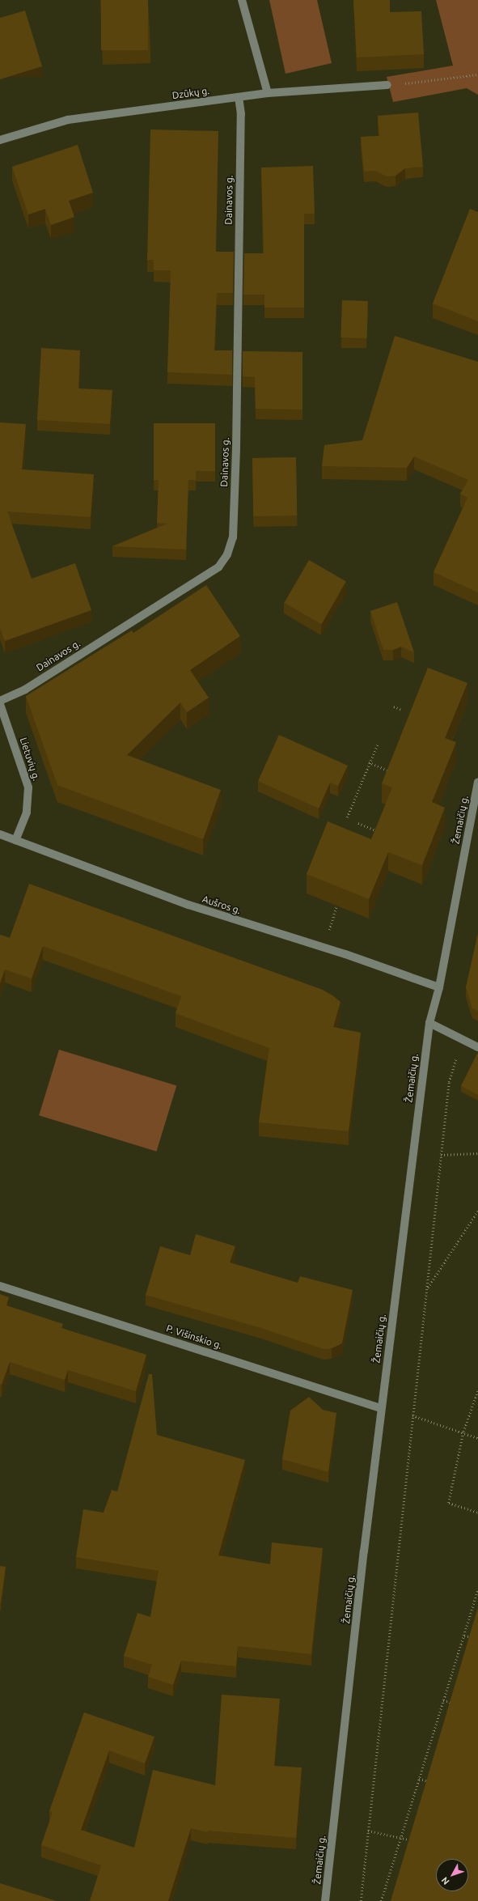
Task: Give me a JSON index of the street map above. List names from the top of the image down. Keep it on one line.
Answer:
{"streets":{"street":["Dzūkų g.","Dainavos g.","Lietuvių g.","Žemaičių g.","Aušros g.","P. Višinskio g."]},"crossings":[["Dzūkų g.","Dainavos g."],["Lietuvių g.","Aušros g."],["Žemaičių g.","Aušros g."],["Žemaičių g.","P. Višinskio g."]],"north":"bottom left"}
